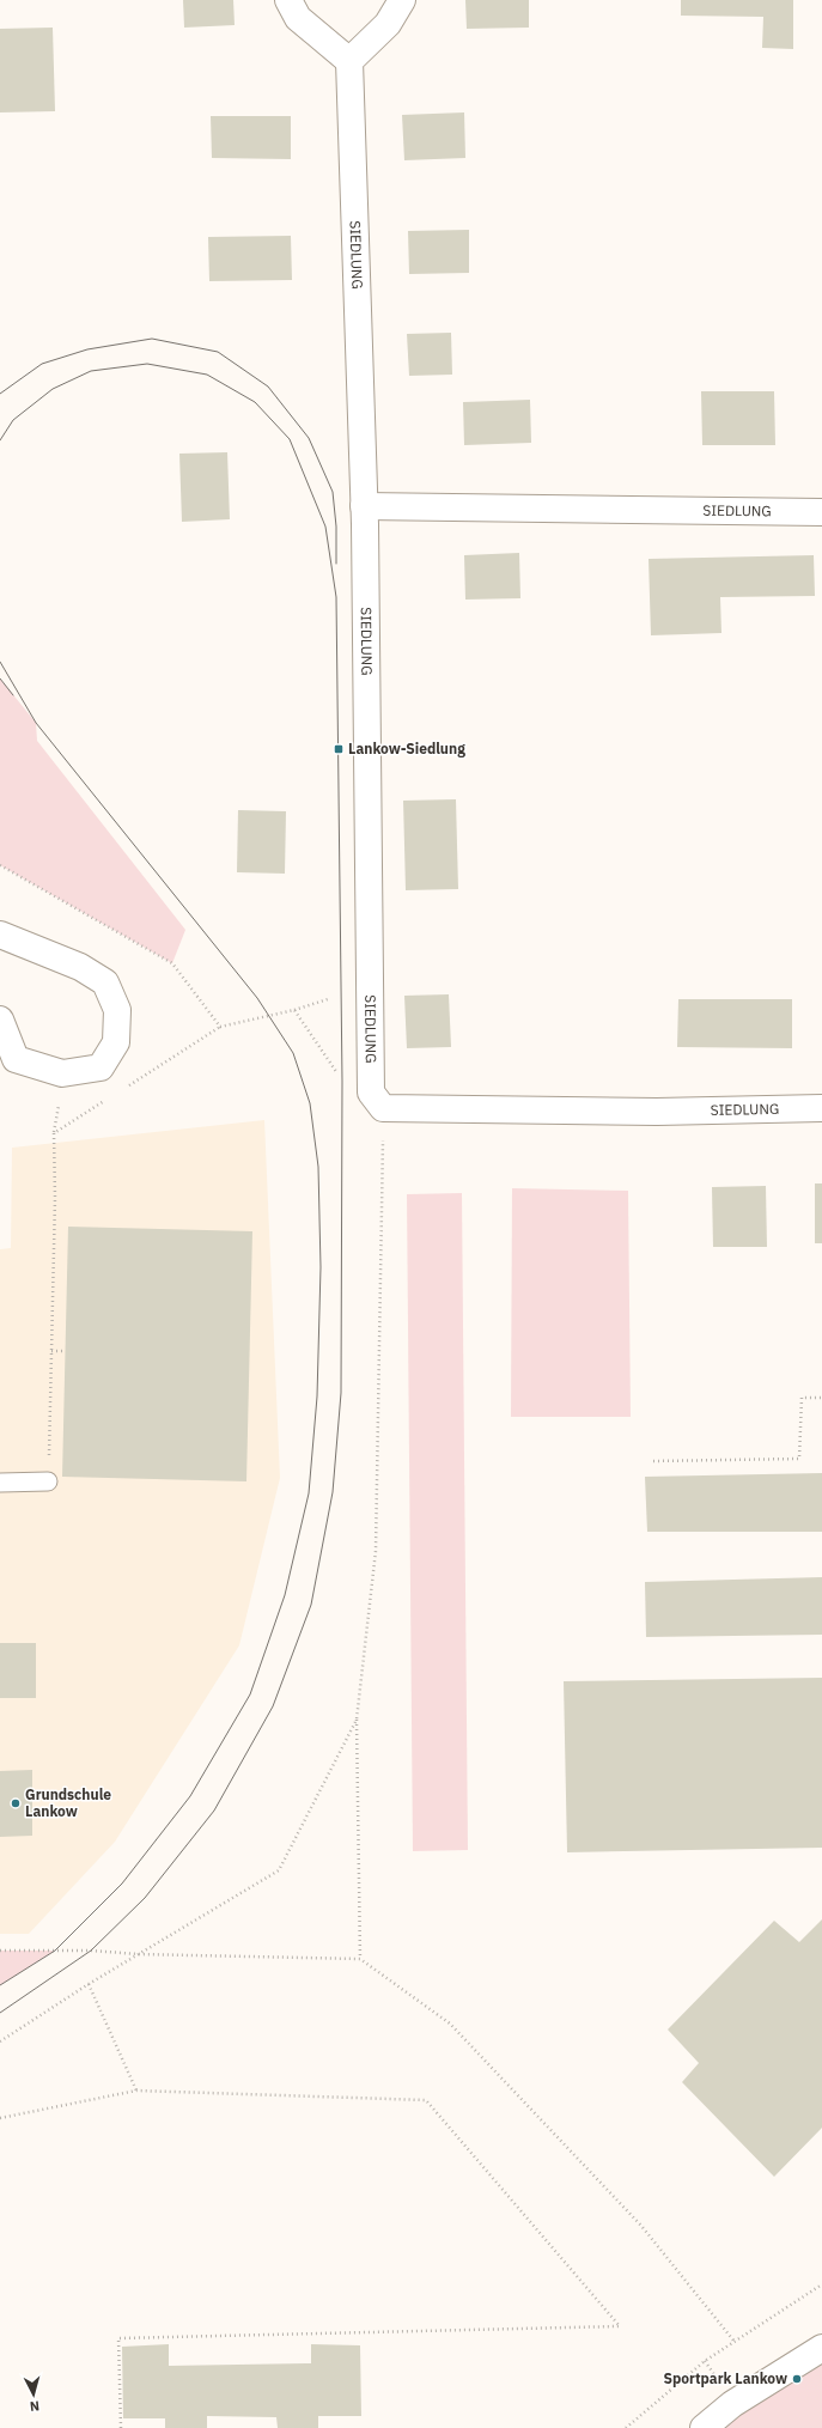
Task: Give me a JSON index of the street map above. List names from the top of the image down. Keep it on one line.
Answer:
{"streets":{"street":["SIEDLUNG"]},"places":{"transit":["Lankow-Siedlung"],"other":["Grundschule Lankow","Sportpark Lankow"]},"north":"bottom"}
